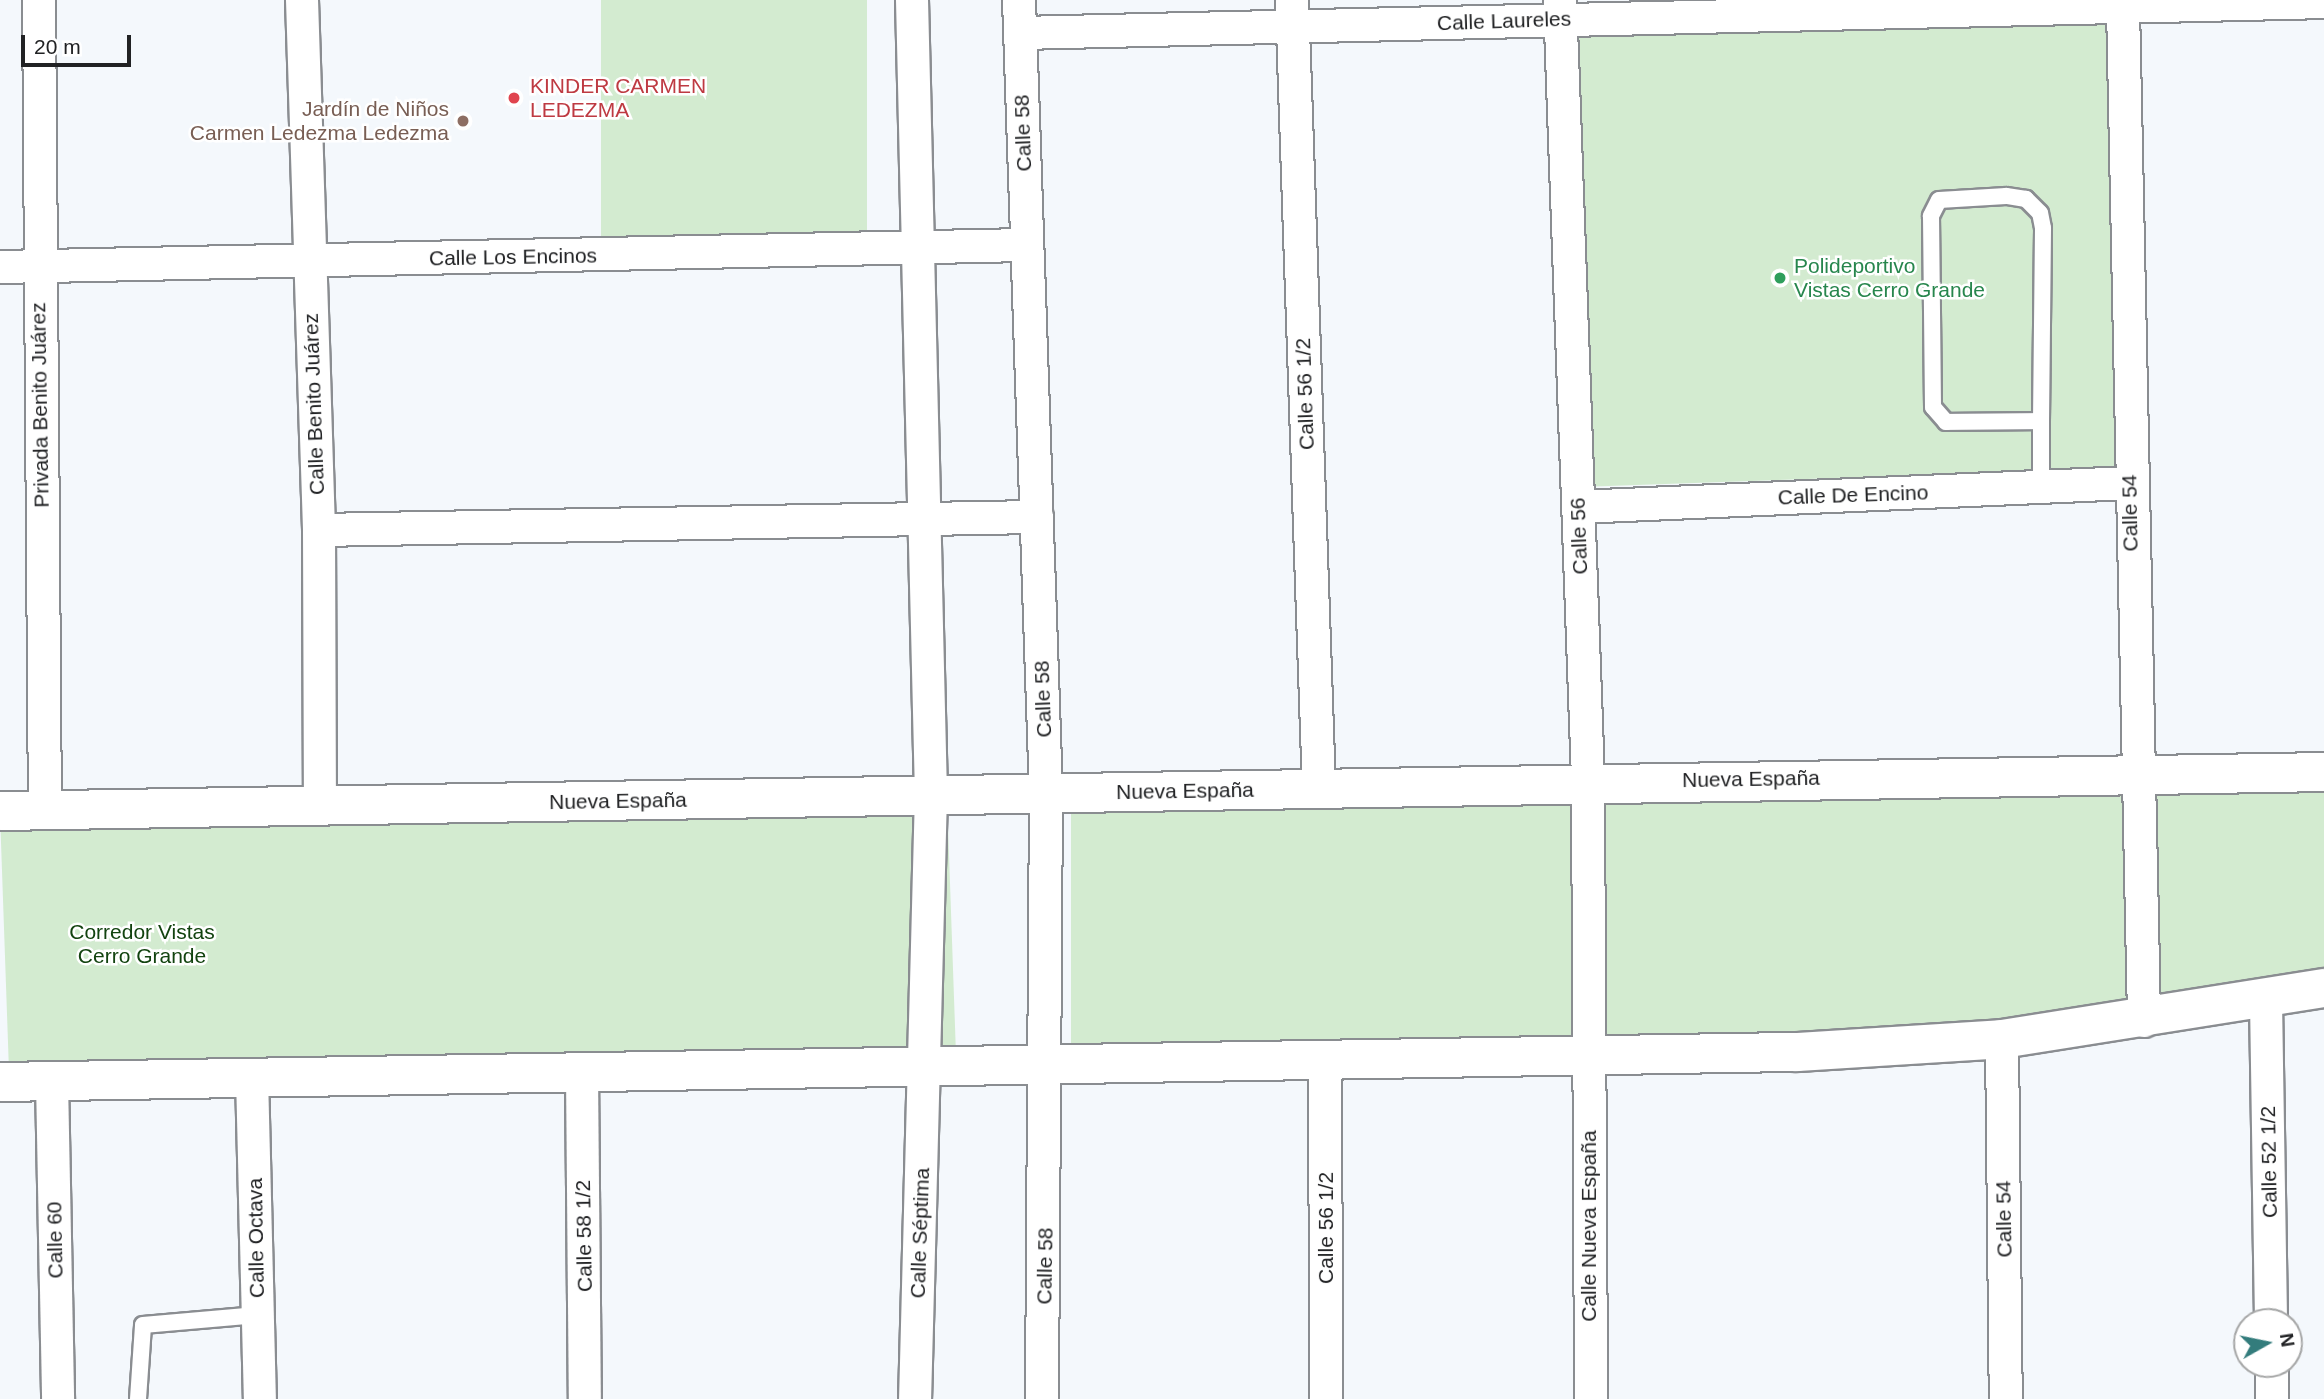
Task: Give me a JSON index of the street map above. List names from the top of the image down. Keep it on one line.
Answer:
{"streets":{"street":["Calle Laureles","Calle 58","Calle Los Encinos","Calle 56 1/2","Calle Benito Juárez","Privada Benito Juárez","Calle De Encino","Calle 54","Calle 56","Nueva España","Calle 52 1/2","Calle Nueva España","Calle Séptima","Calle 58 1/2","Calle Octava","Calle 60"]},"crossings":[["Calle Laureles","Calle 58"],["Calle Laureles","Calle 56 1/2"],["Calle Laureles","Calle 54"],["Calle Laureles","Calle 56"],["Calle 58","Calle Los Encinos"],["Calle 58","Nueva España"],["Calle Los Encinos","Calle Benito Juárez"],["Calle Los Encinos","Privada Benito Juárez"],["Calle 56 1/2","Nueva España"],["Calle Benito Juárez","Nueva España"],["Privada Benito Juárez","Nueva España"],["Calle De Encino","Calle 54"],["Calle De Encino","Calle 56"],["Calle 54","Nueva España"],["Calle 56","Nueva España"],["Calle 56","Calle Nueva España"]],"parks":["Corredor Vistas Cerro Grande"],"places":["KINDER CARMEN LEDEZMA","Jardín de Niños Carmen Ledezma Ledezma","Polideportivo Vistas Cerro Grande"],"scale_bar":"20 m","north":"right"}
